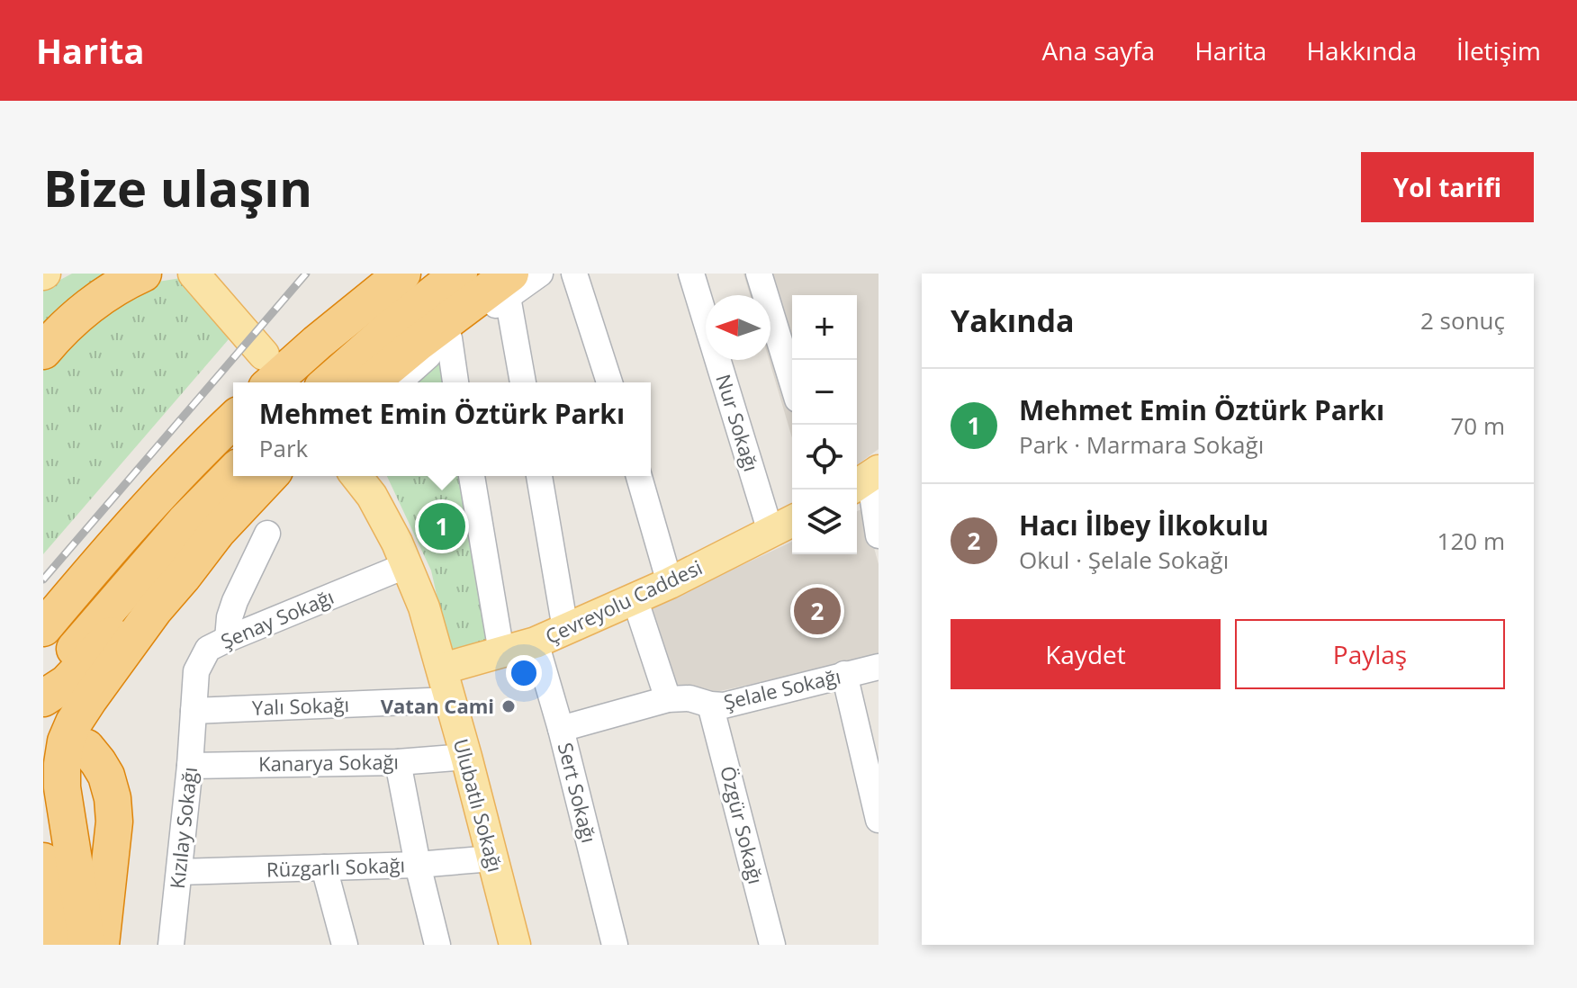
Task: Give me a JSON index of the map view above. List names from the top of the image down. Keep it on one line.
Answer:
{"streets":{"main road":["Çevreyolu Caddesi","Ulubatlı Sokağı"],"street":["Nur Sokağı","Şenay Sokağı","Şelale Sokağı","Yalı Sokağı","Kanarya Sokağı","Sert Sokağı","Özgür Sokağı","Kızılay Sokağı","Rüzgarlı Sokağı"]},"crossings":[["Nur Sokağı","Çevreyolu Caddesi"],["Çevreyolu Caddesi","Sert Sokağı"],["Çevreyolu Caddesi","Ulubatlı Sokağı"],["Şenay Sokağı","Yalı Sokağı"],["Şenay Sokağı","Ulubatlı Sokağı"],["Şenay Sokağı","Kızılay Sokağı"],["Şelale Sokağı","Sert Sokağı"],["Şelale Sokağı","Özgür Sokağı"],["Yalı Sokağı","Ulubatlı Sokağı"],["Yalı Sokağı","Kızılay Sokağı"],["Kanarya Sokağı","Ulubatlı Sokağı"],["Kanarya Sokağı","Kızılay Sokağı"],["Ulubatlı Sokağı","Rüzgarlı Sokağı"],["Kızılay Sokağı","Rüzgarlı Sokağı"]],"places":["Vatan Cami"],"north":"left","page":{"header":"Harita","nav":["Ana sayfa","Harita","Hakkında","İletişim"],"buttons":["Yol tarifi",["Kaydet","Paylaş"]],"title":"Bize ulaşın","heading":["Yakında","2 sonuç"],"map_buttons":["+","−"],"list":[{"mark":"1","name":"Mehmet Emin Öztürk Parkı","note":"Park · Marmara Sokağı","value":"70 m"},{"mark":"2","name":"Hacı İlbey İlkokulu","note":"Okul · Şelale Sokağı","value":"120 m"}],"popup":["Mehmet Emin Öztürk Parkı","Park"],"pins":["1","2"]}}
